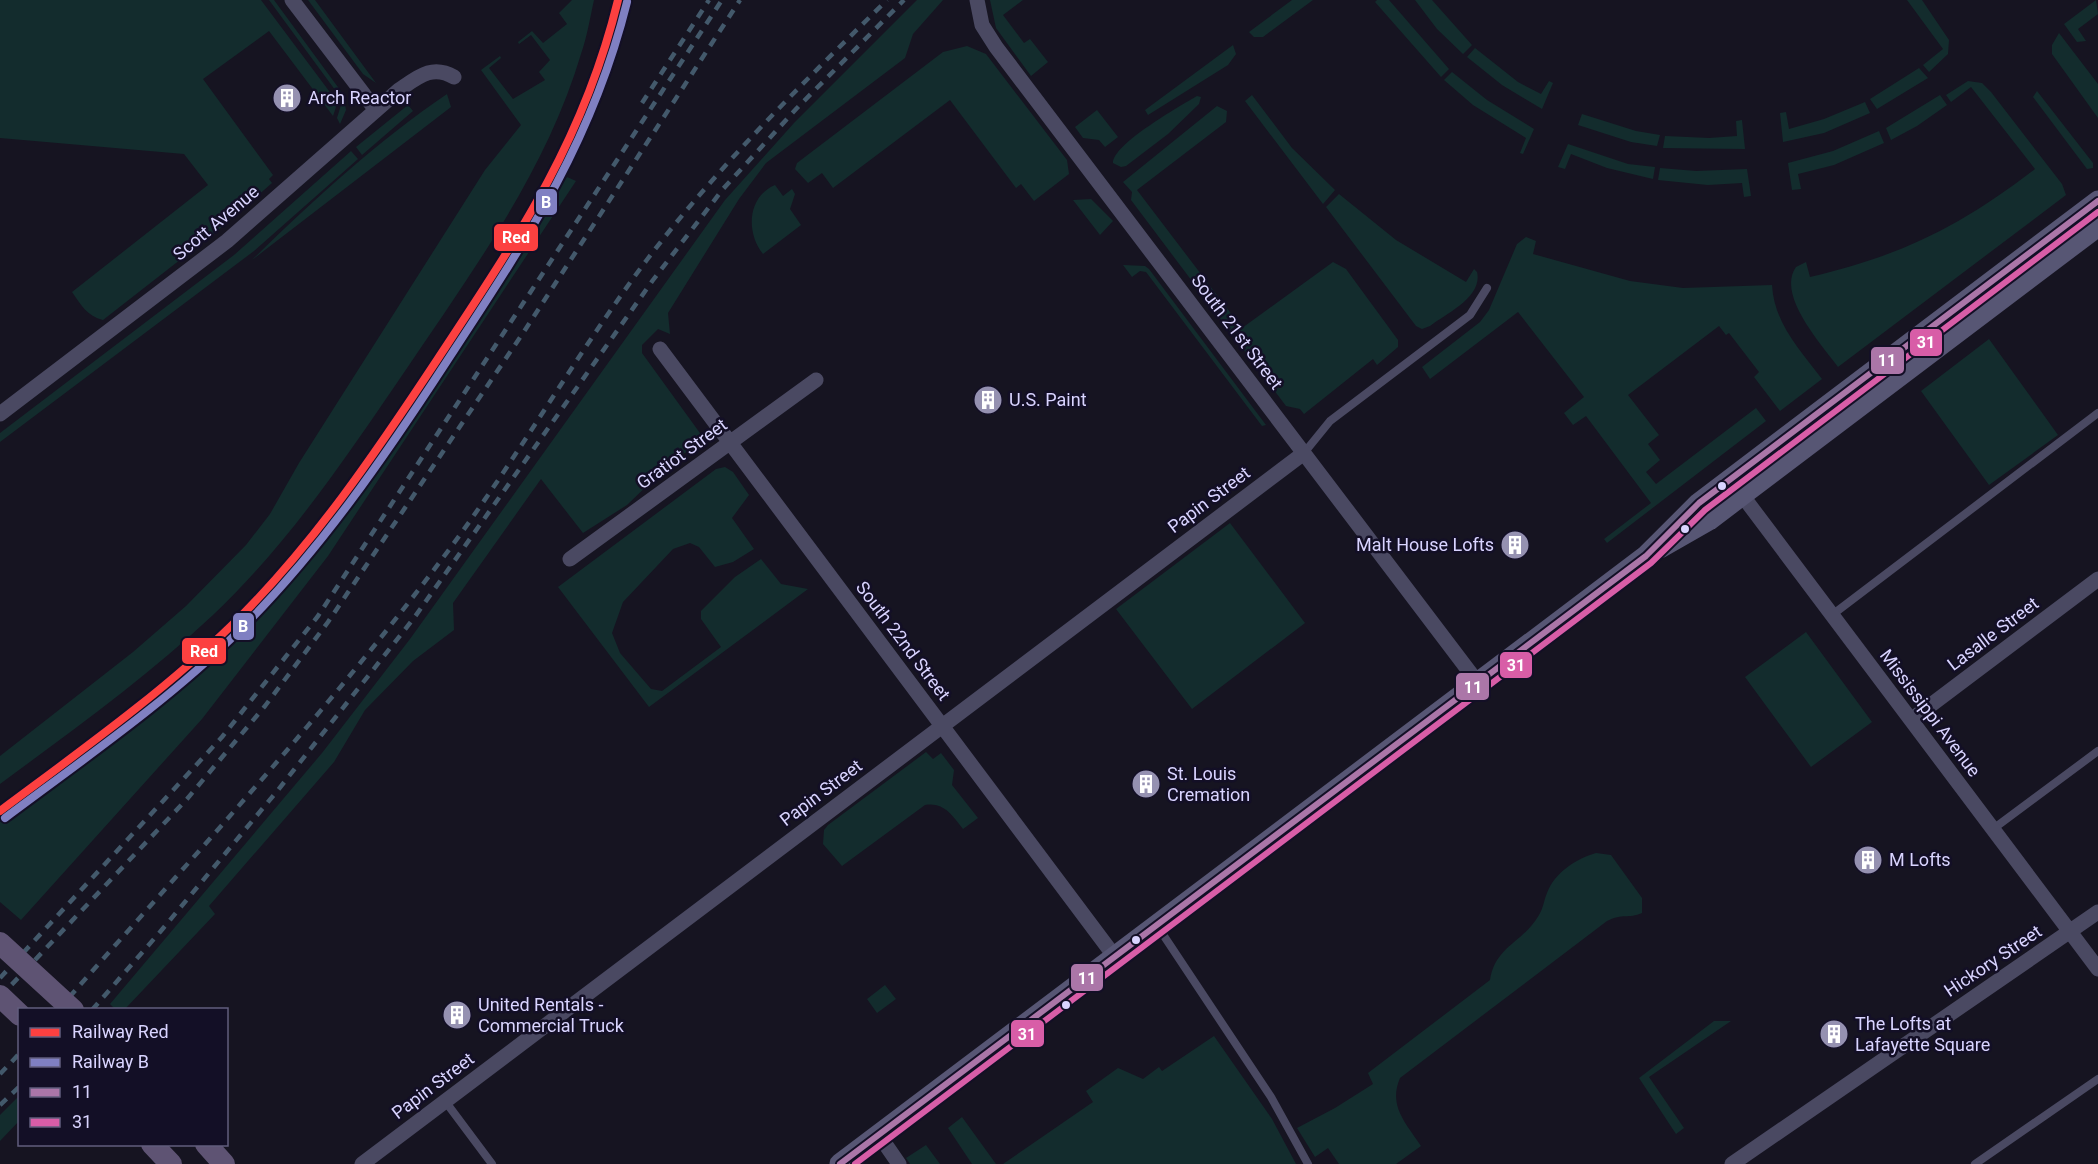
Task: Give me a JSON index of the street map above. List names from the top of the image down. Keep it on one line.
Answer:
{"streets":{"street":["Scott Avenue","South 21st Street","Gratiot Street","Papin Street","Lasalle Street","South 22nd Street","Mississippi Avenue","Hickory Street"]},"crossings":[["South 21st Street","Papin Street"],["Gratiot Street","South 22nd Street"],["Papin Street","South 22nd Street"],["Lasalle Street","Mississippi Avenue"],["Mississippi Avenue","Hickory Street"]],"places":{"building":["Arch Reactor","U.S. Paint","Malt House Lofts","St. Louis Cremation","M Lofts","United Rentals - Commercial Truck","The Lofts at Lafayette Square"]},"lines":["rail line Red","rail line B","transit line 11","transit line 31"],"legend":["Railway Red","Railway B","11","31"]}
